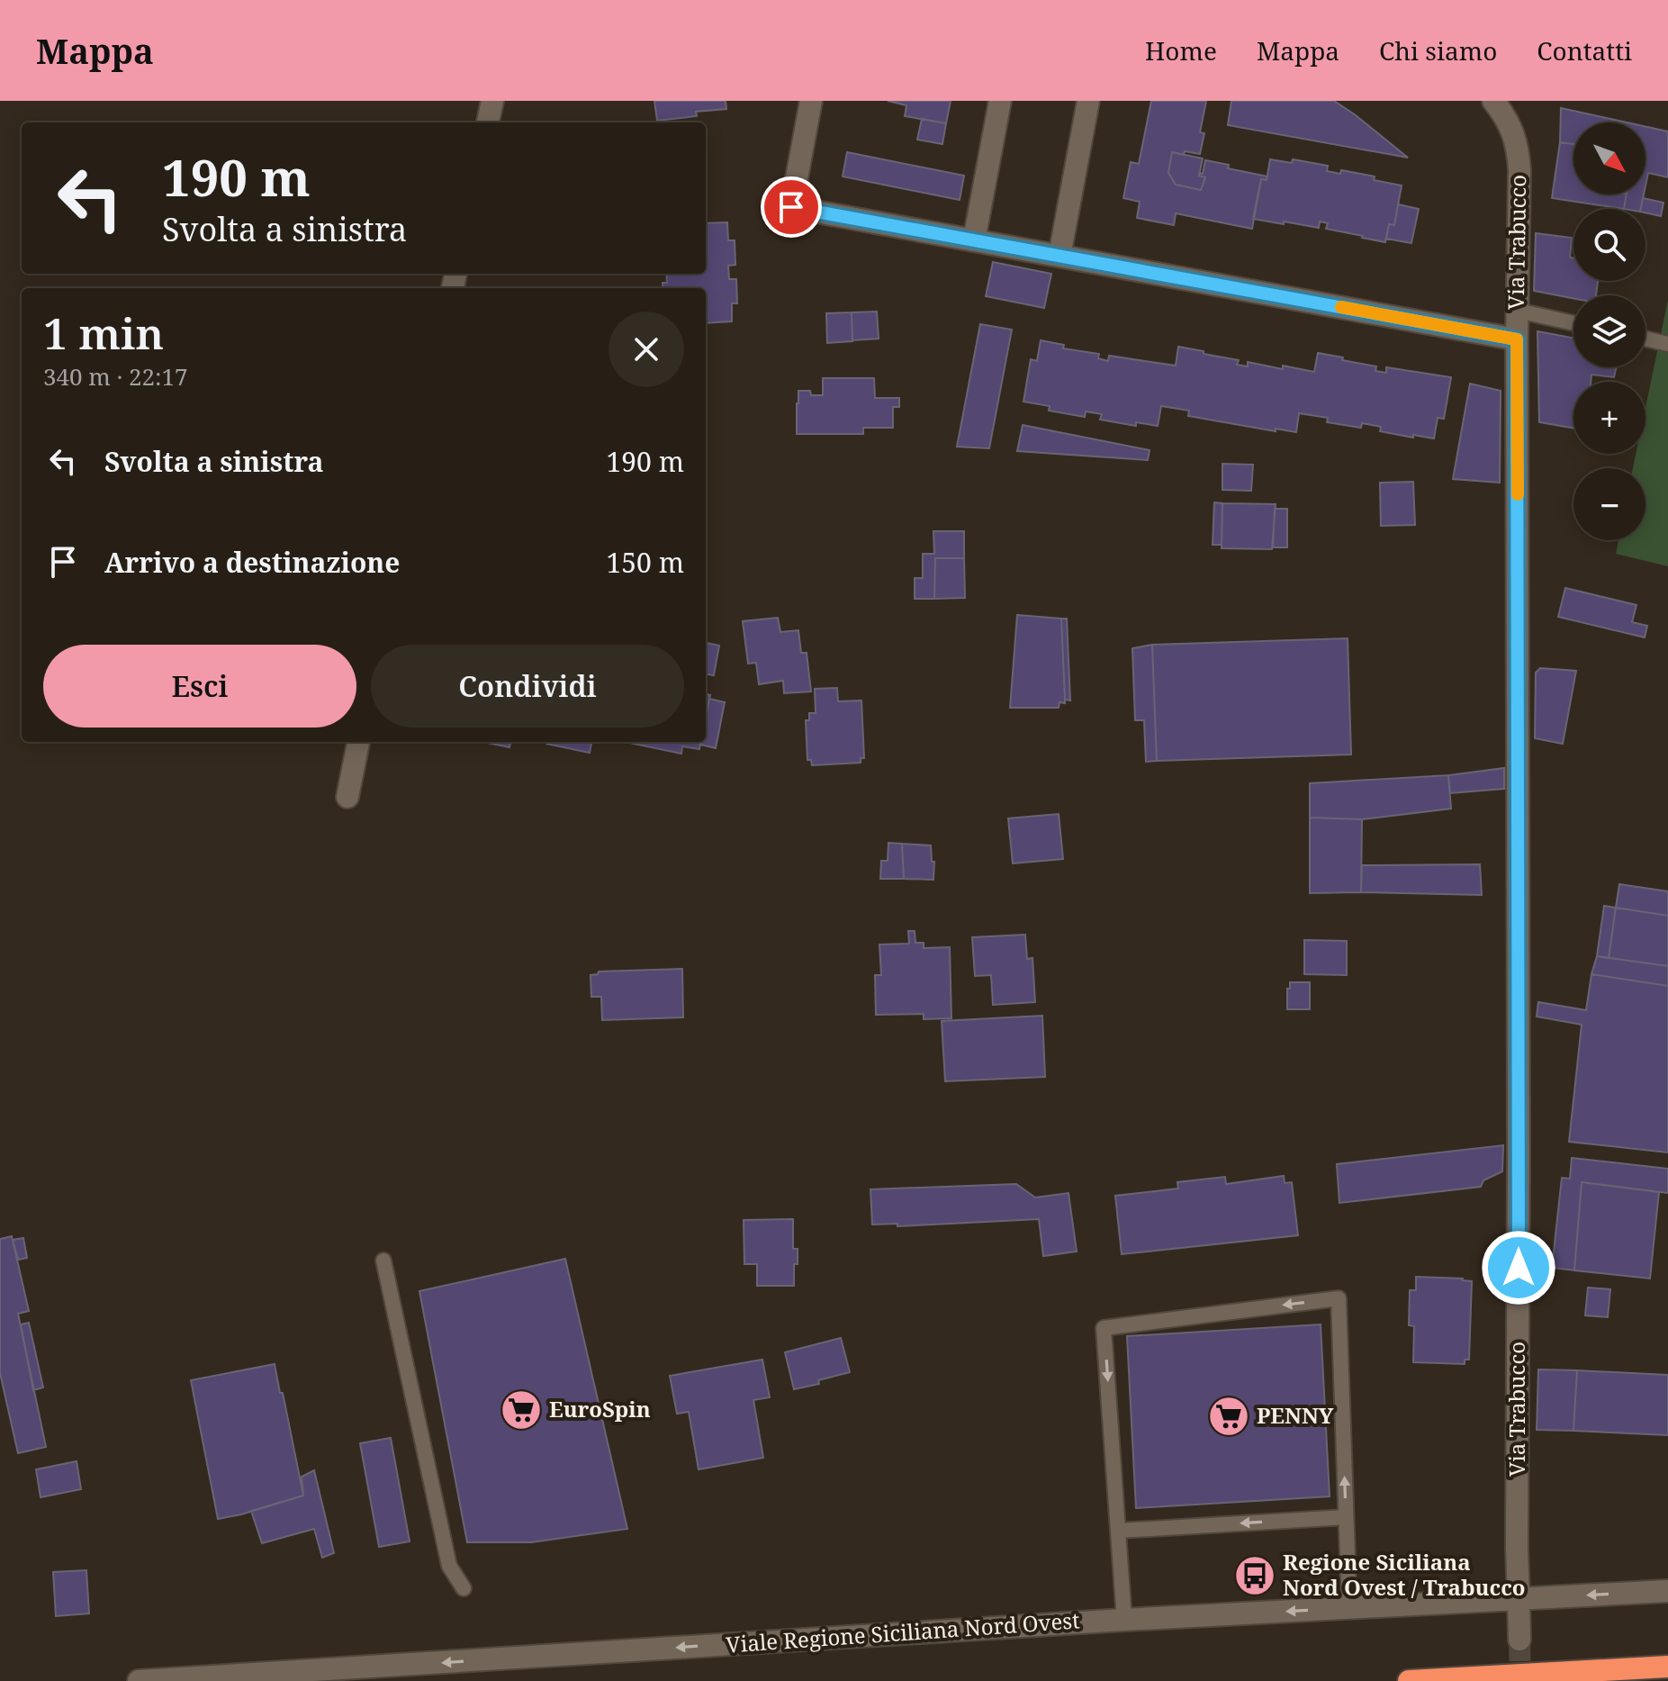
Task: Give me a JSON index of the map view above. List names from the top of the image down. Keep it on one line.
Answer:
{"streets":{"street":["Via Trabucco","Viale Regione Siciliana Nord Ovest"]},"crossings":[["Via Trabucco","Viale Regione Siciliana Nord Ovest"]],"one_way":["Viale Regione Siciliana Nord Ovest"],"places":{"supermarket":["EuroSpin","PENNY"],"bus stop":["Regione Siciliana Nord Ovest / Trabucco"]},"north":"bottom right","page":{"header":"Mappa","nav":["Home","Mappa","Chi siamo","Contatti"],"map_buttons":["+","−"],"turn":["190 m","Svolta a sinistra"],"heading":["1 min","340 m · 22:17"],"list":[{"name":"Svolta a sinistra","value":"190 m"},{"name":"Arrivo a destinazione","value":"150 m"}],"buttons":["Esci","Condividi"]}}
